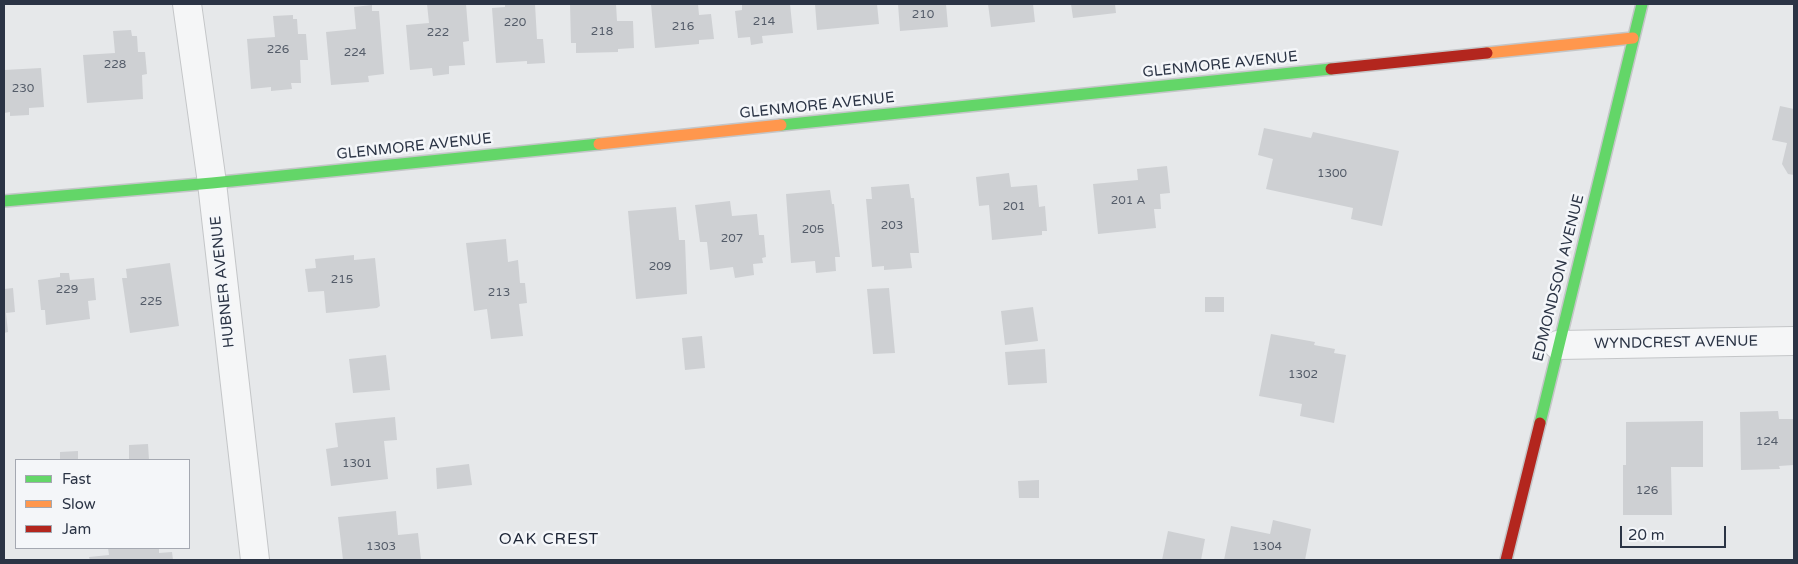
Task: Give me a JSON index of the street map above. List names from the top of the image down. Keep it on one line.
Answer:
{"streets":{"street":["GLENMORE AVENUE","EDMONDSON AVENUE","HUBNER AVENUE","WYNDCREST AVENUE"]},"crossings":[["GLENMORE AVENUE","EDMONDSON AVENUE"],["GLENMORE AVENUE","HUBNER AVENUE"],["EDMONDSON AVENUE","WYNDCREST AVENUE"]],"districts":["OAK CREST"],"house_numbers":["210","214","220","216","218","222","226","224","228","230","1300","201 A","201","203","205","207","209","215","229","213","225","1302","124","1301","126","1303","1304"],"legend":["Fast","Slow","Jam"],"scale_bar":"20 m"}
